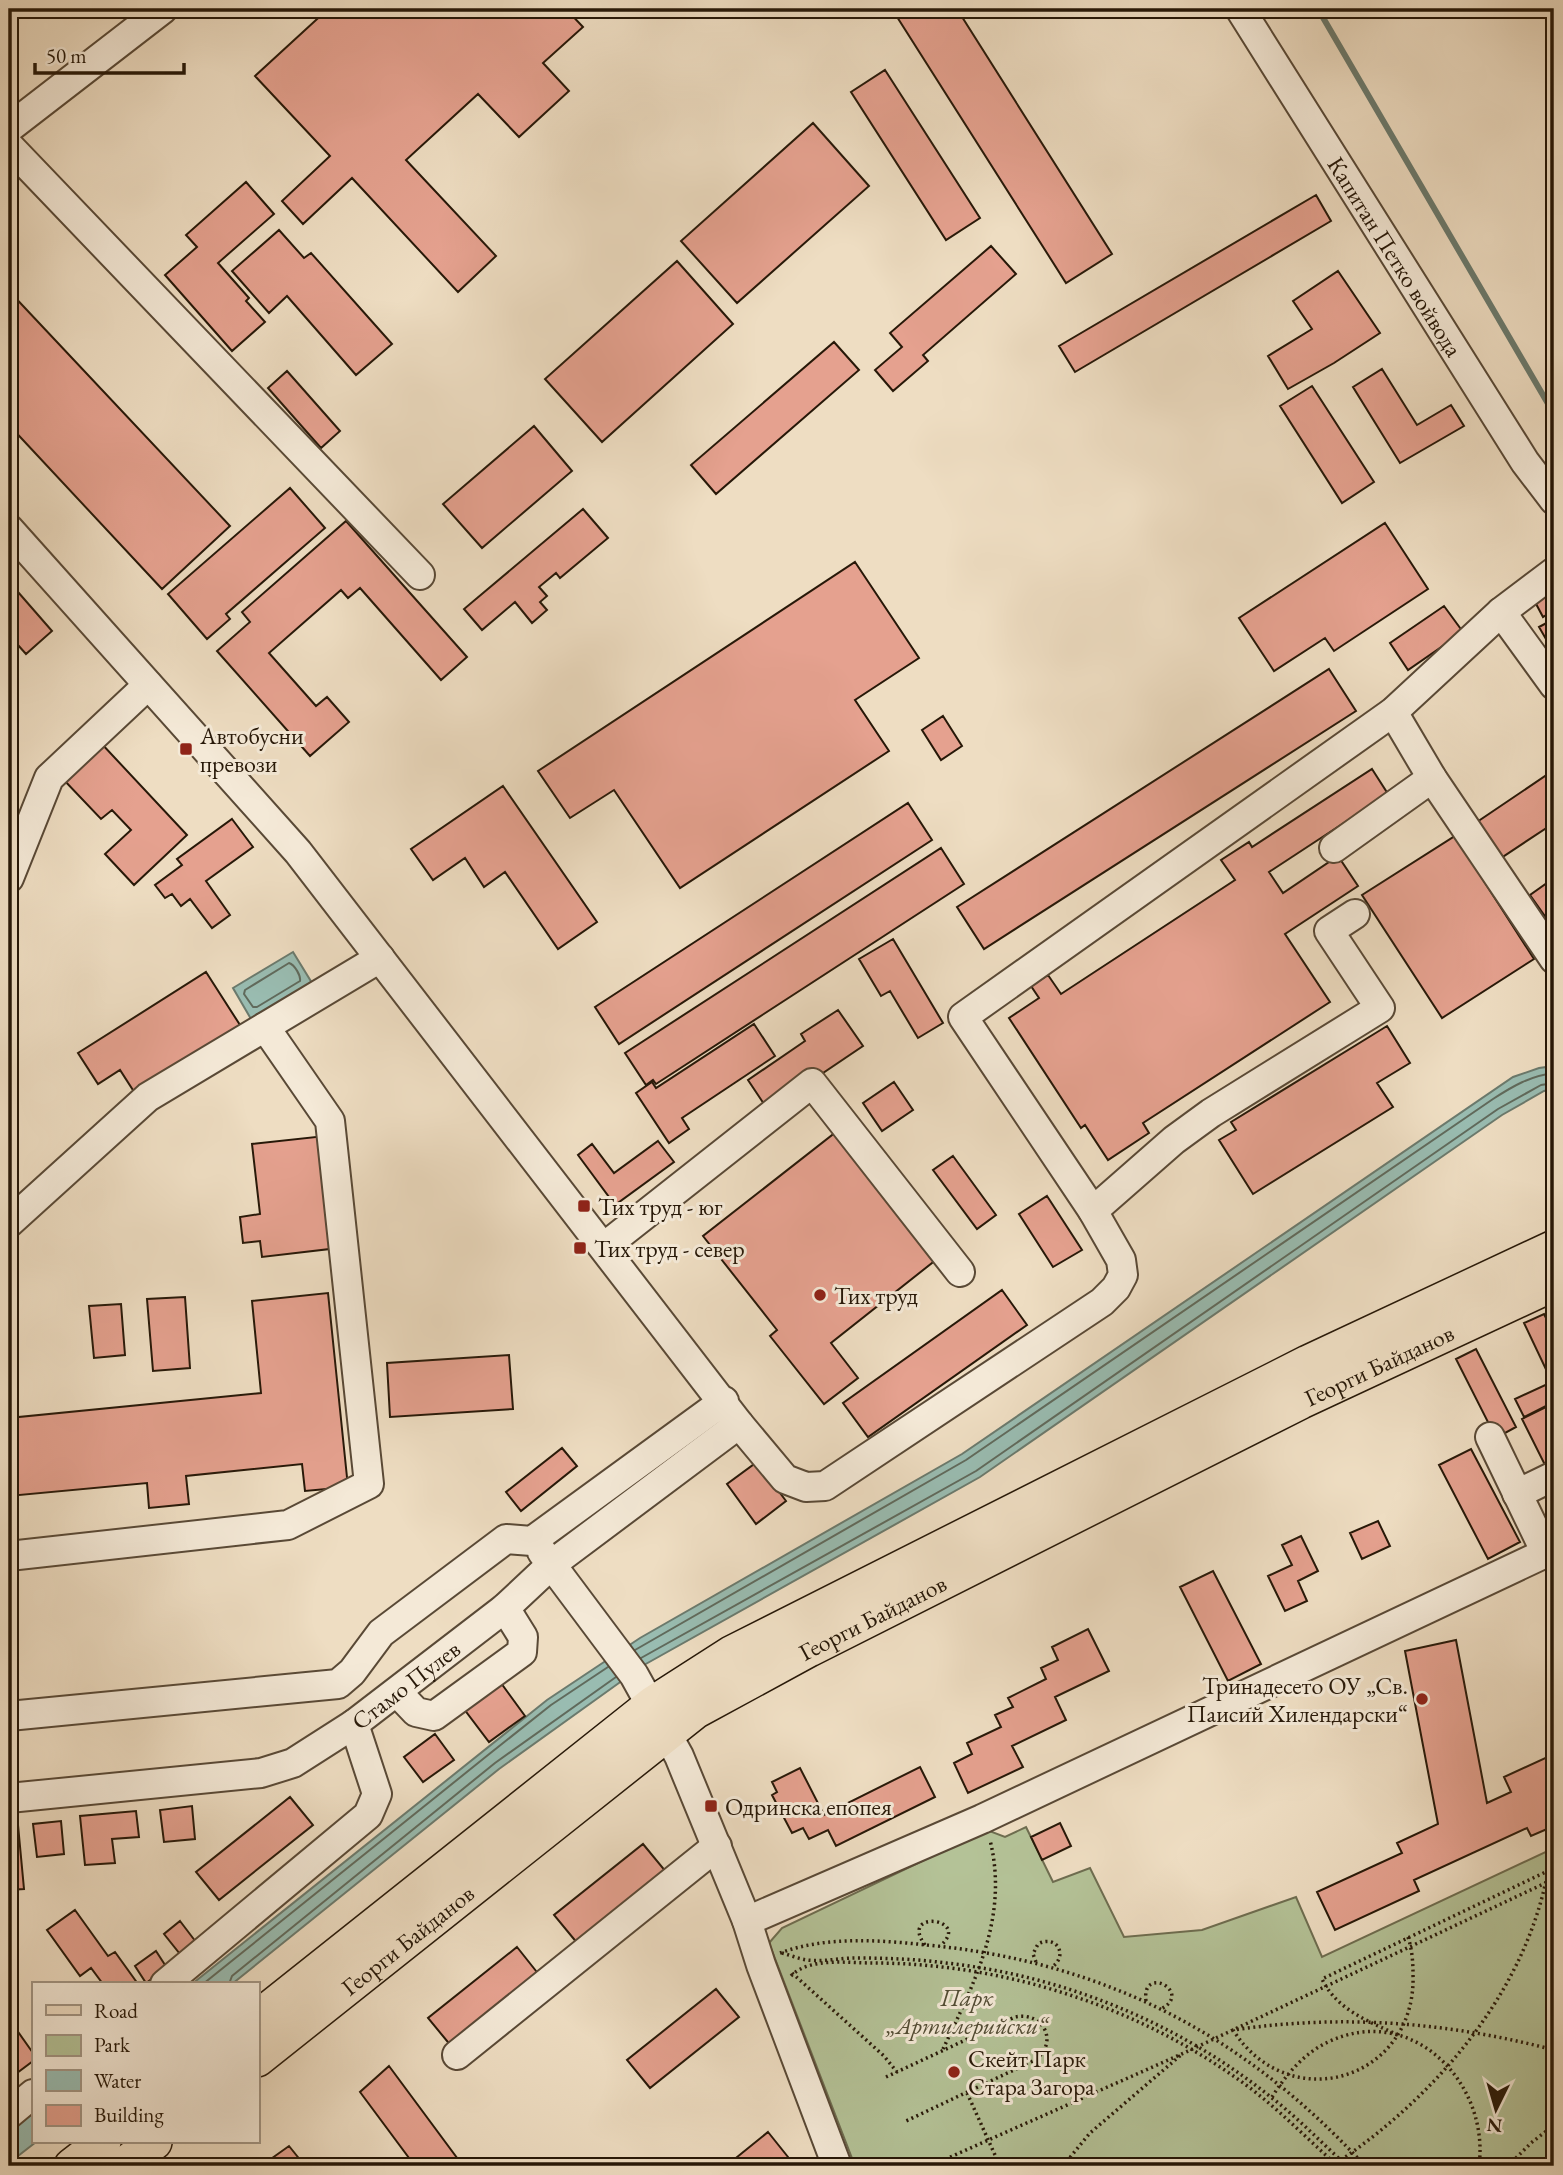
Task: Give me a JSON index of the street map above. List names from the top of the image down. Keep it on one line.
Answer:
{"streets":{"main road":["Георги Байданов"],"street":["Капитан Петко войвода","Стамо Пулев"]},"parks":["Парк „Артилерийски“"],"places":{"transit":["Автобусни превози","Тих труд - юг","Тих труд - север","Одринска епопея"],"other":["Тих труд","Тринадесето ОУ „Св. Паисий Хилендарски“","Скейт Парк Стара Загора"]},"legend":["Road","Park","Water","Building"],"scale_bar":"50 m","north":"bottom"}
